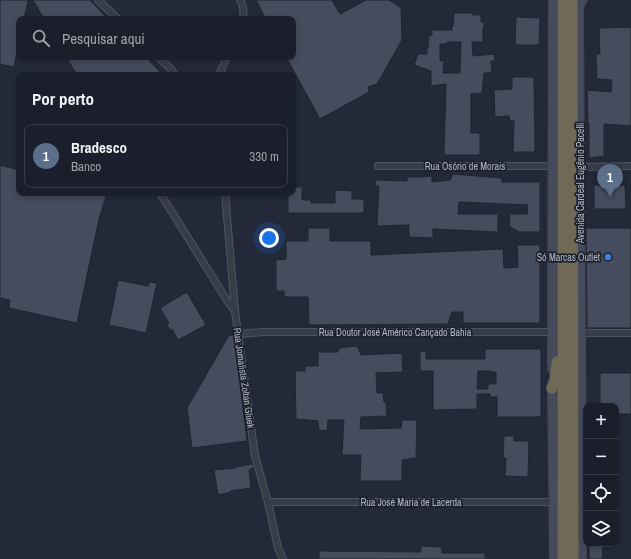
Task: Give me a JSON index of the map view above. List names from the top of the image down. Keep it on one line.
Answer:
{"streets":{"highway":["Avenida Cardeal Eugênio Pacelli"],"street":["Rua Osório de Morais","Rua Doutor José Américo Cançado Bahia","Rua Jornalista Zoltan Gluek","Rua José Maria de Lacerda"]},"crossings":[["Rua Doutor José Américo Cançado Bahia","Rua Jornalista Zoltan Gluek"],["Rua Jornalista Zoltan Gluek","Rua José Maria de Lacerda"]],"places":["Só Marcas Outlet"],"page":{"search":"Pesquisar aqui","heading":"Por perto","list":[{"mark":"1","name":"Bradesco","note":"Banco","value":"330 m"}],"pins":"1","map_buttons":["+","−"]}}
